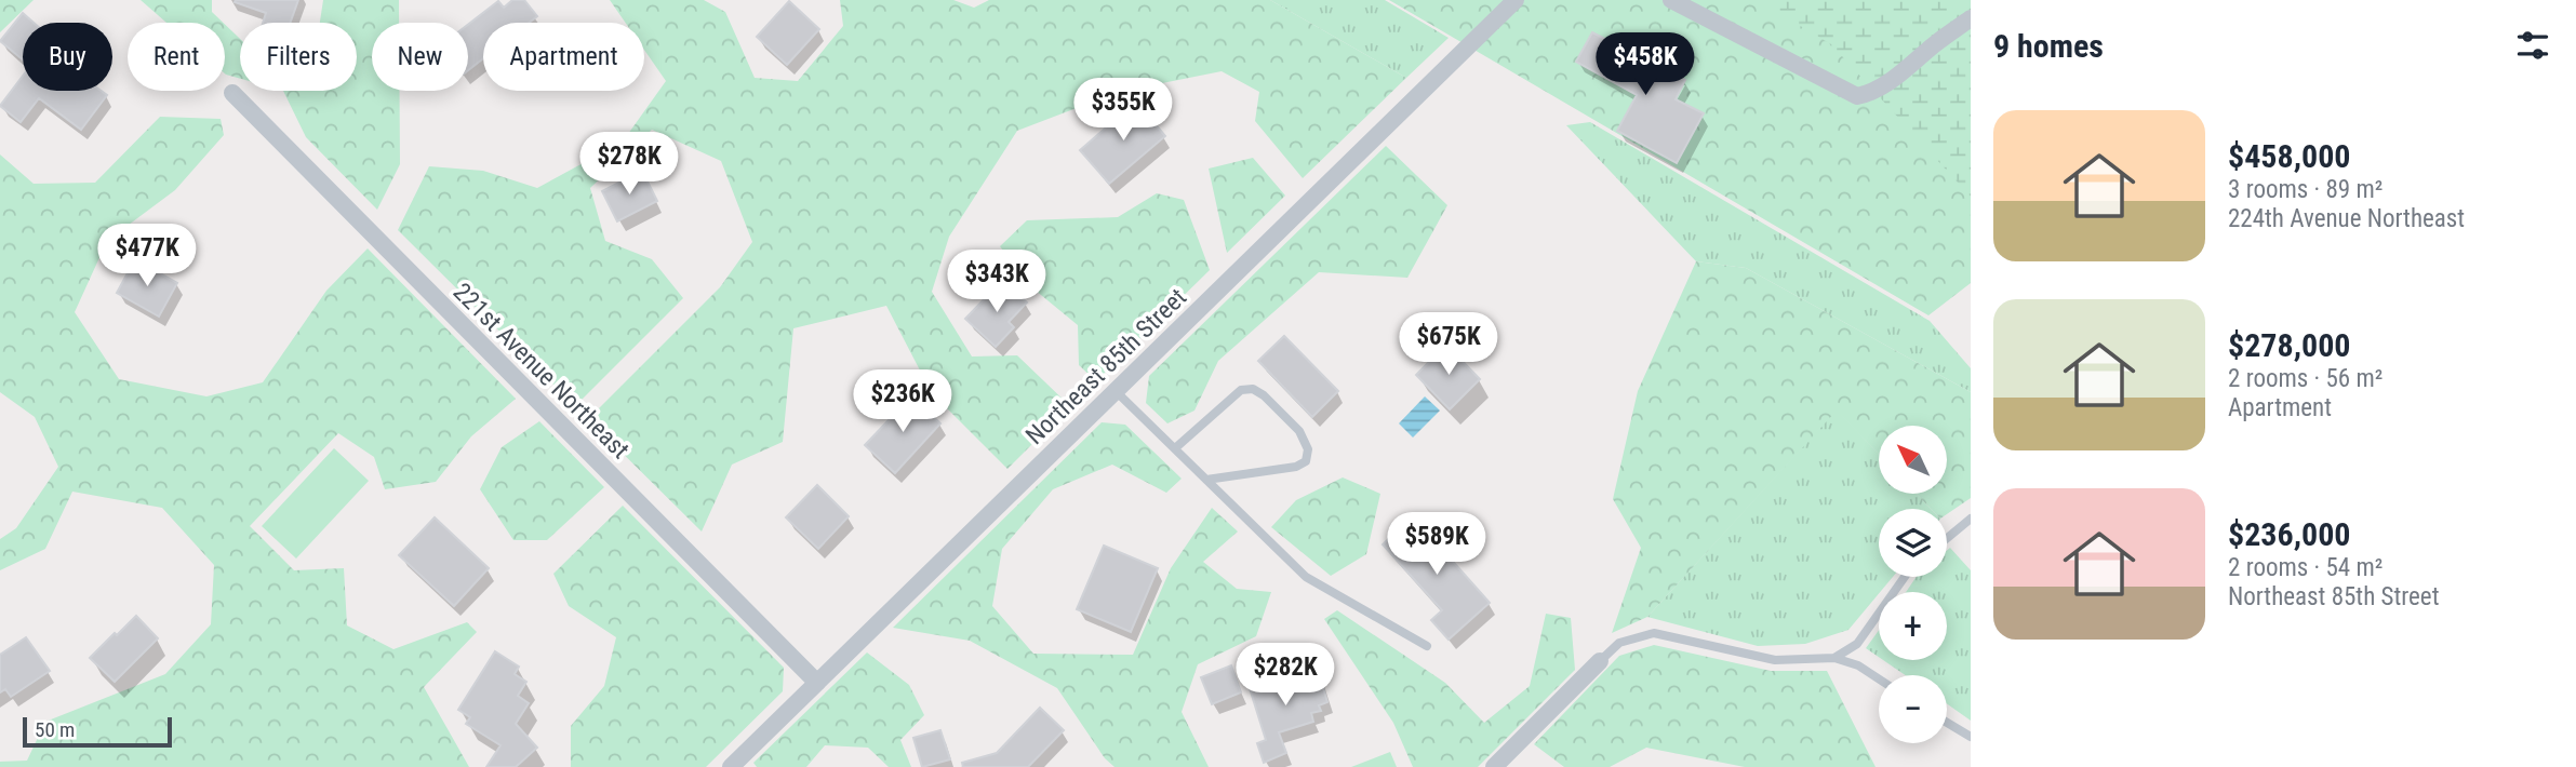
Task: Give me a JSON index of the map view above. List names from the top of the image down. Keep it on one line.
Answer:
{"streets":{"street":["Northeast 85th Street","221st Avenue Northeast"]},"crossings":[["Northeast 85th Street","221st Avenue Northeast"]],"scale_bar":"50 m","north":"top left","page":{"heading":"9 homes","chip":["Buy","Rent","Filters","New","Apartment"],"price":["$458K","$355K","$278K","$477K","$343K","$675K","$236K","$589K","$282K"],"list":[{"name":"$458,000","note":"3 rooms · 89 m² · 224th Avenue Northeast"},{"name":"$278,000","note":"2 rooms · 56 m² · Apartment"},{"name":"$236,000","note":"2 rooms · 54 m² · Northeast 85th Street"}],"map_buttons":["+","−"],"scale":"50 m"}}
